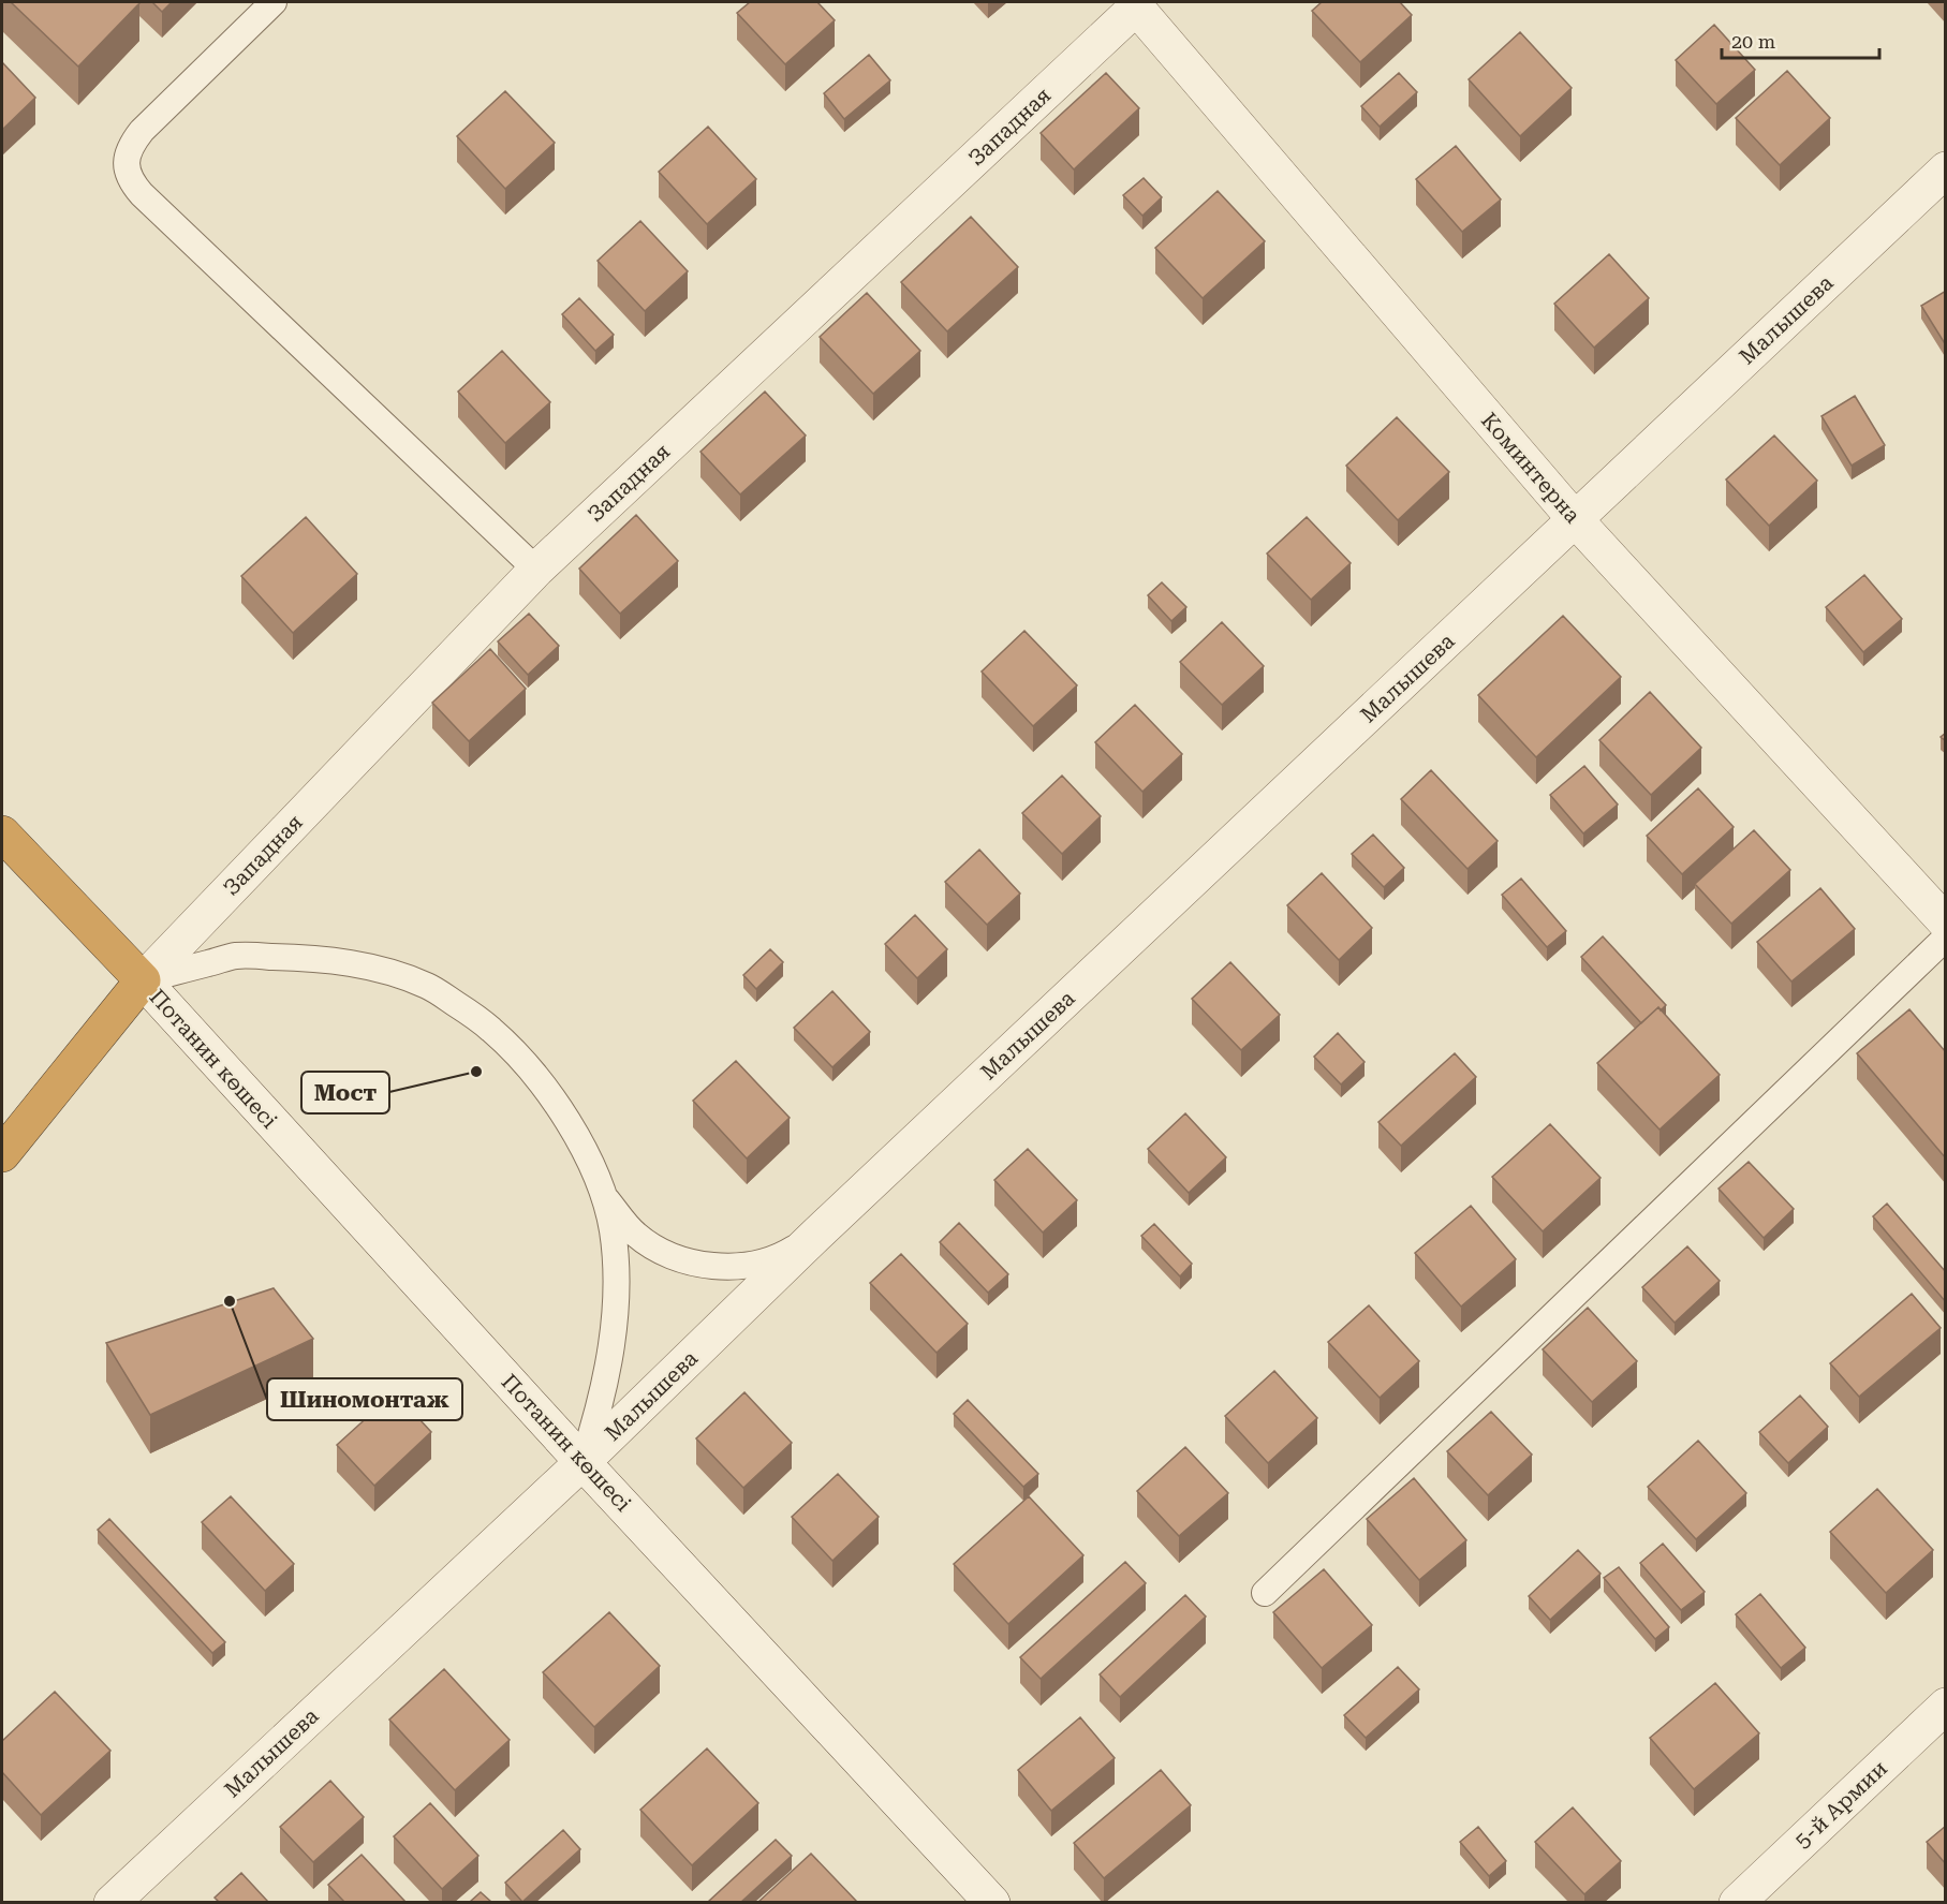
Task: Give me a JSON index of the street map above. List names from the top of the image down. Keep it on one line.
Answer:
{"streets":{"street":["Западная","Малышева","Коминтерна","Потанин көшесі","5-й Армии"]},"crossings":[["Западная","Коминтерна"],["Западная","Потанин көшесі"],["Малышева","Коминтерна"],["Малышева","Потанин көшесі"]],"places":["Мост","Шиномонтаж"],"scale_bar":"20 m"}
